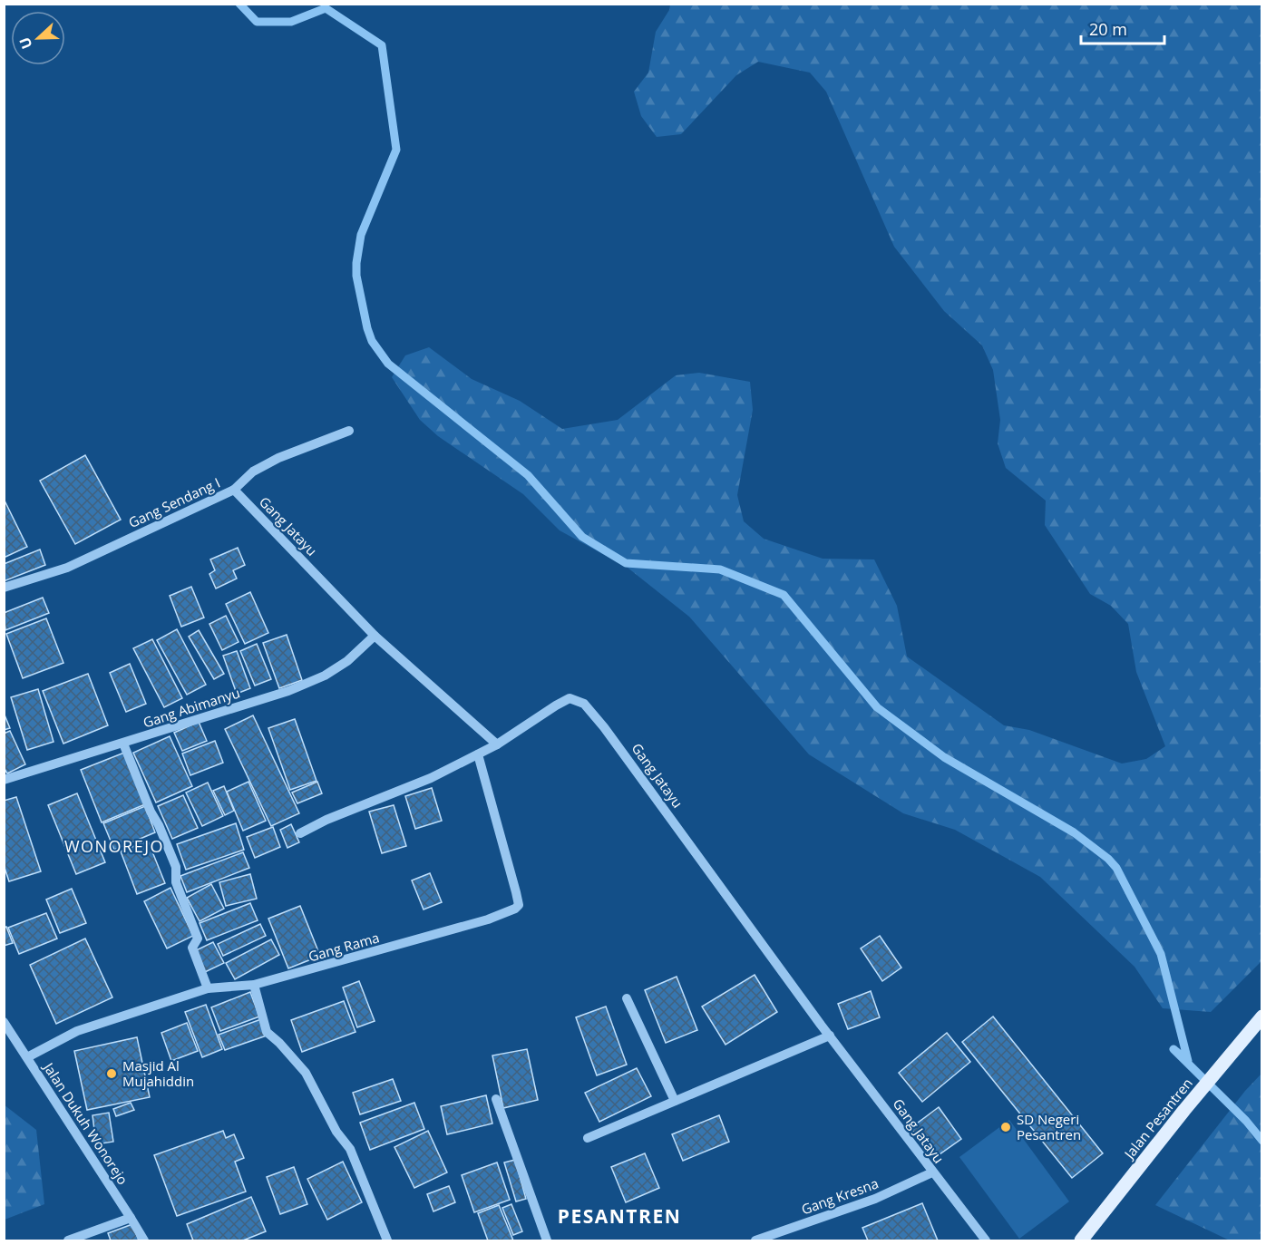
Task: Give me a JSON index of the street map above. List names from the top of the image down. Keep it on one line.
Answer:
{"streets":{"main road":["Jalan Pesantren"],"street":["Gang Sendang I","Gang Jatayu","Gang Abimanyu","Gang Rama","Jalan Dukuh Wonorejo","Gang Kresna"]},"crossings":[["Gang Sendang I","Gang Jatayu"],["Gang Jatayu","Gang Abimanyu"],["Gang Jatayu","Gang Kresna"],["Gang Rama","Jalan Dukuh Wonorejo"]],"districts":["WONOREJO","PESANTREN"],"places":["Masjid Al Mujahiddin","SD Negeri Pesantren"],"scale_bar":"20 m","north":"left"}
